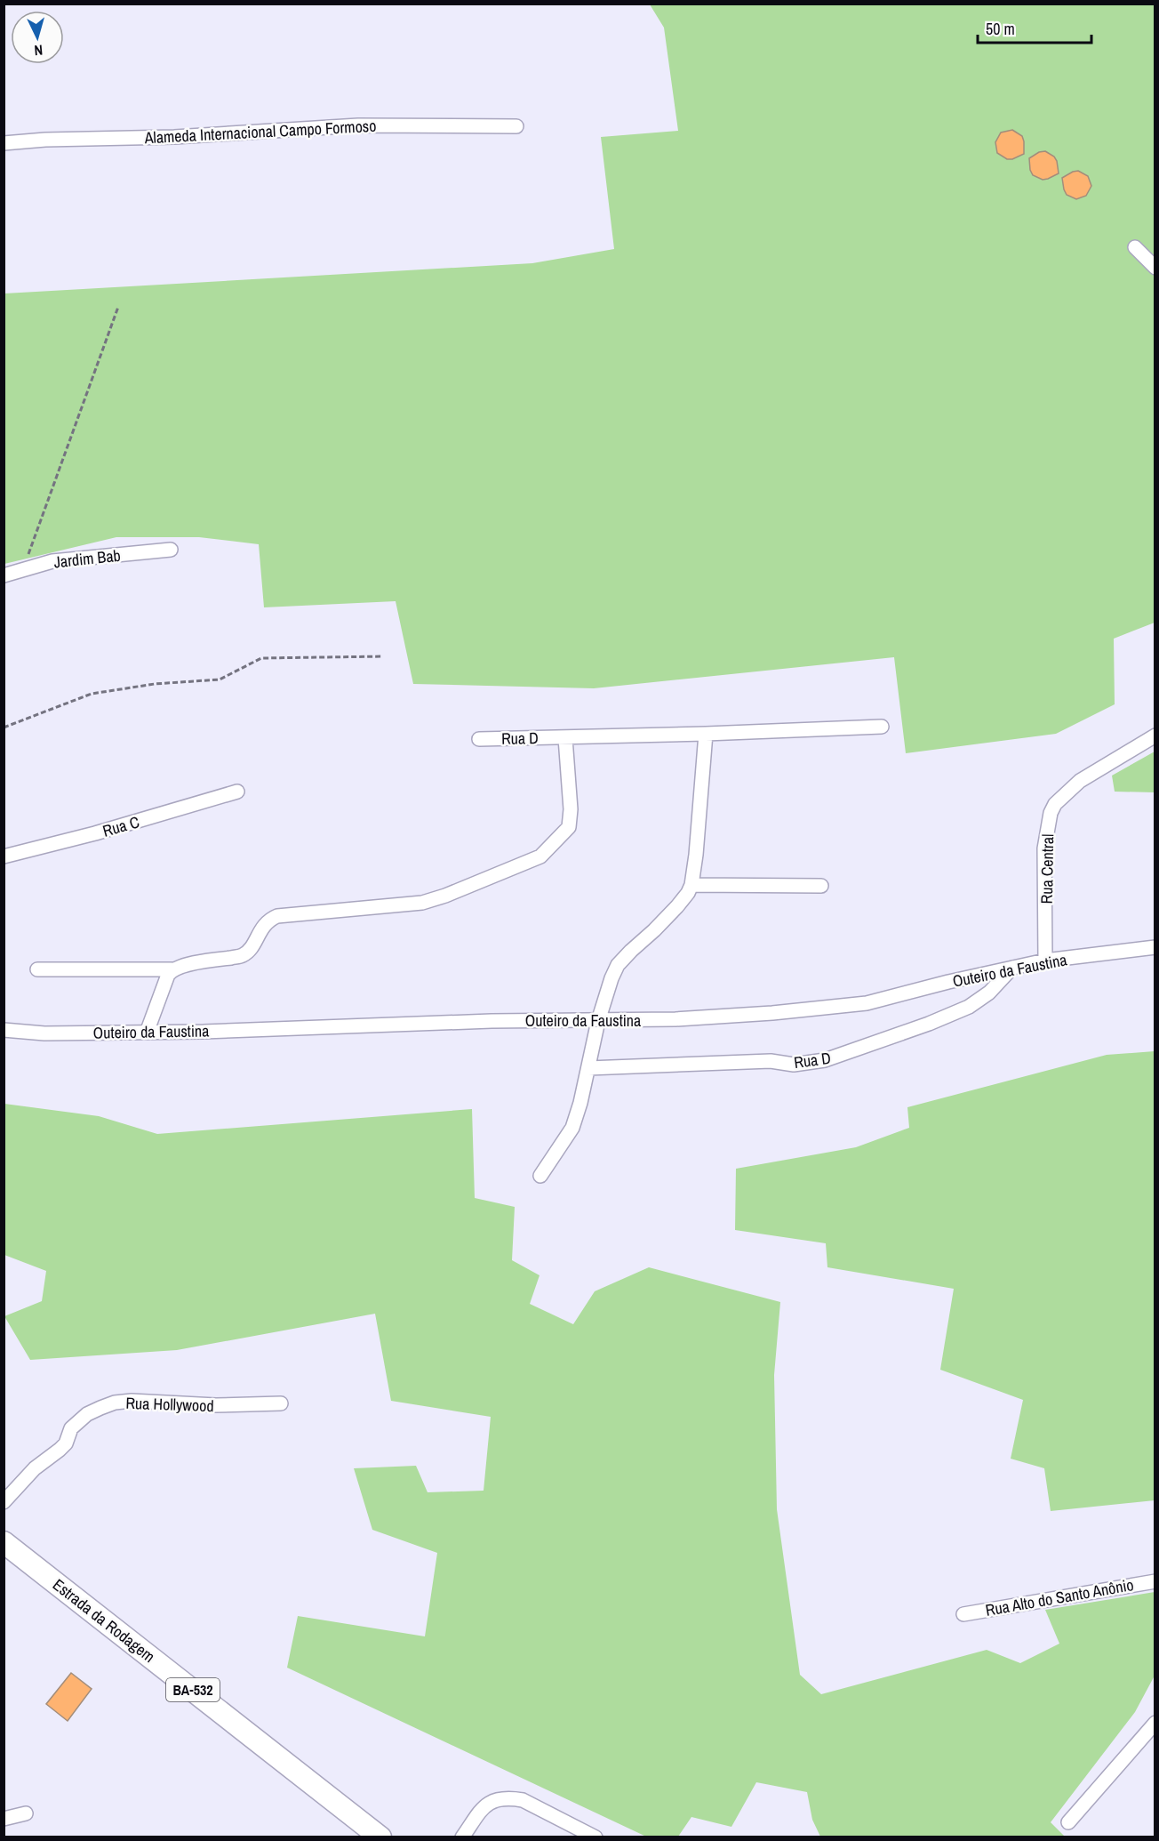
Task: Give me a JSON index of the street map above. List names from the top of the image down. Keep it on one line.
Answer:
{"streets":{"main road":["Estrada da Rodagem","BA-532"],"street":["Alameda Internacional Campo Formoso","Jardim Bab","Rua D","Rua C","Rua Central","Outeiro da Faustina","Rua Hollywood","Rua Alto do Santo Anônio"]},"crossings":[["Rua D","Outeiro da Faustina"],["Rua Central","Outeiro da Faustina"]],"scale_bar":"50 m","north":"bottom"}
